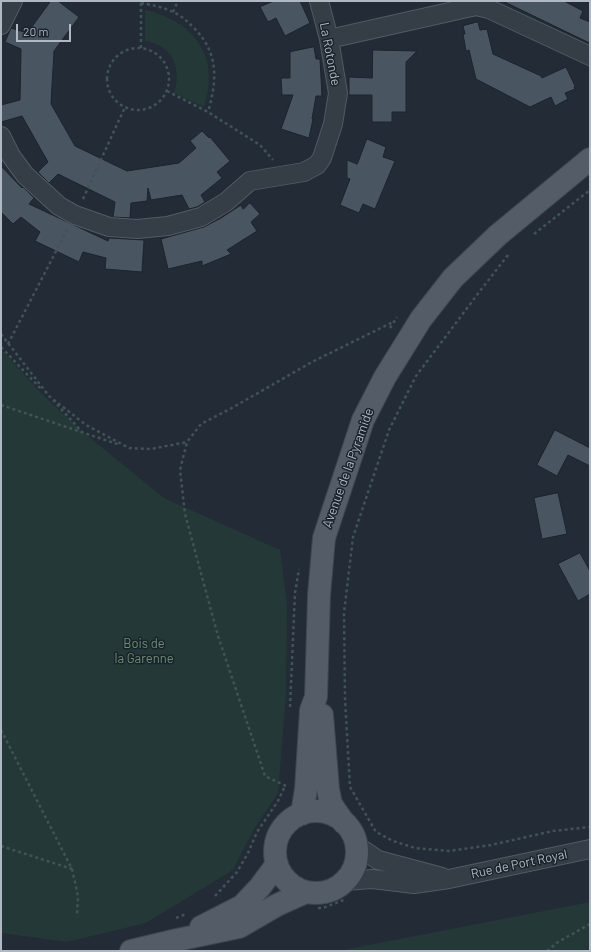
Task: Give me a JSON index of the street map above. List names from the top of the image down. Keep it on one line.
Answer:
{"streets":{"main road":["Avenue de la Pyramide"],"street":["La Rotonde","Rue de Port Royal"]},"crossings":[["Avenue de la Pyramide","Rue de Port Royal"]],"parks":["Bois de la Garenne"],"scale_bar":"20 m"}
